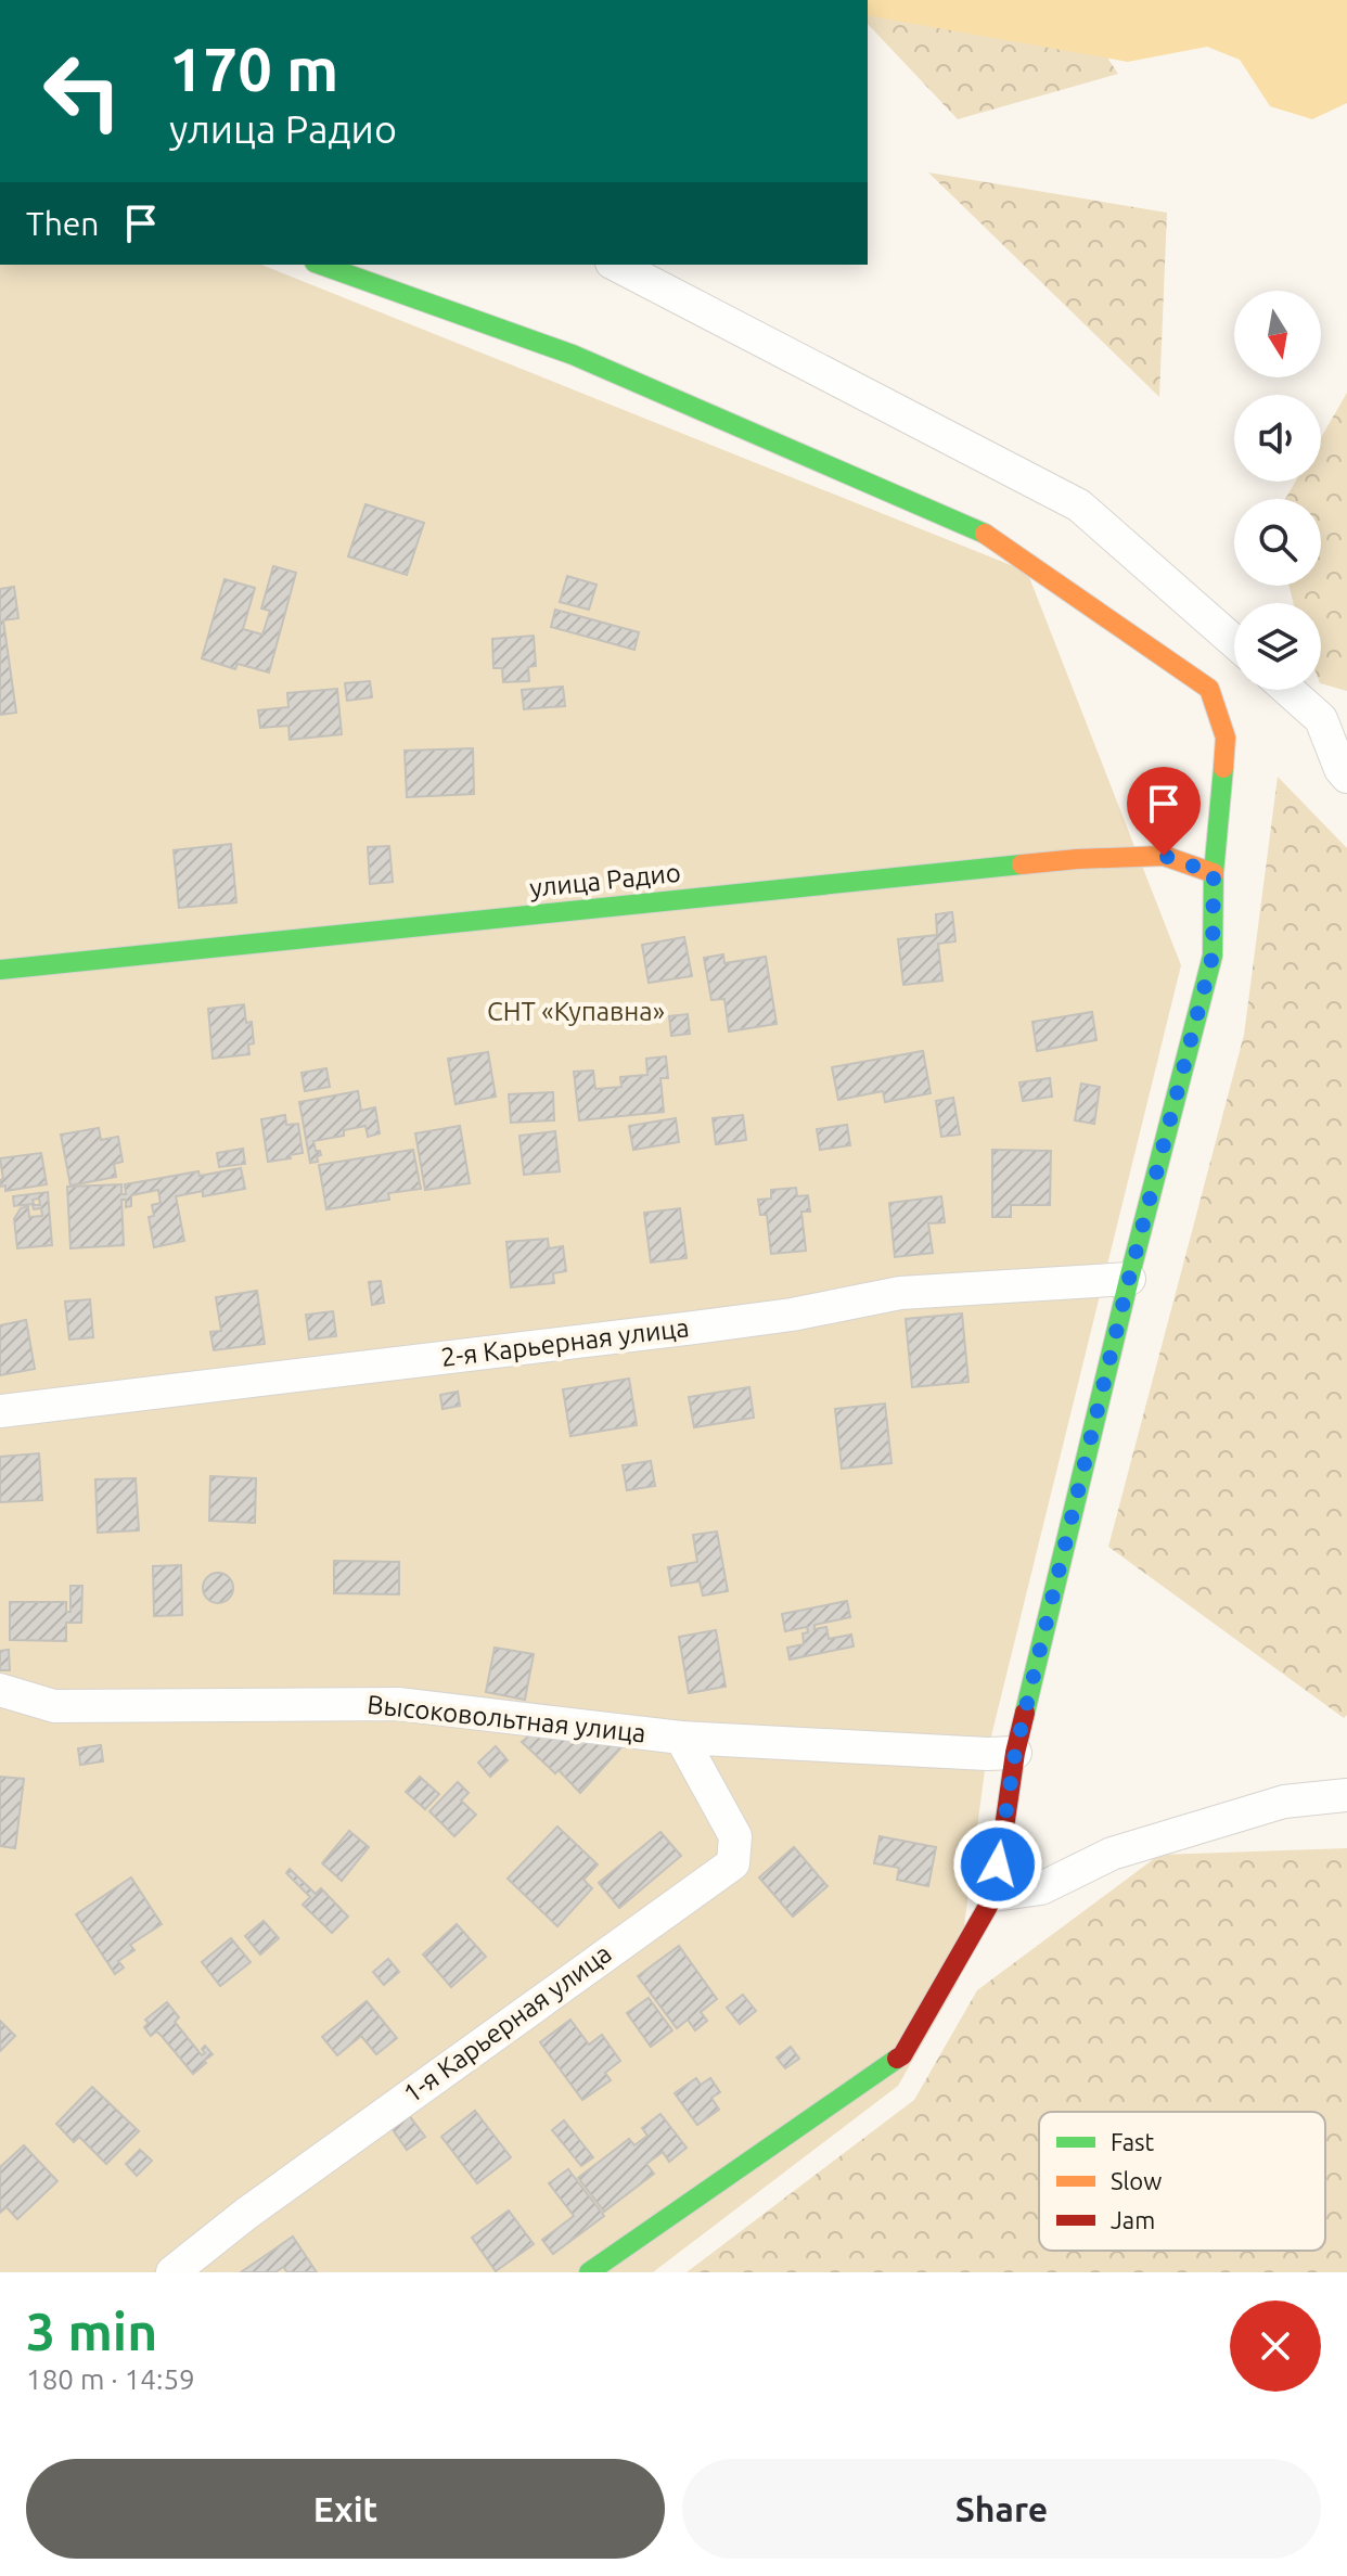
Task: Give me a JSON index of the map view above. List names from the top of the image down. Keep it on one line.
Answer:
{"streets":{"street":["улица Радио","2-я Карьерная улица","Высоковольтная улица","1-я Карьерная улица"]},"crossings":[["Высоковольтная улица","1-я Карьерная улица"]],"parks":["СНТ «Купавна»"],"legend":["Fast","Slow","Jam"],"north":"bottom","page":{"turn":["170 m","улица Радио"],"then":"Then","heading":["3 min","180 m · 14:59"],"buttons":["Exit","Share"]}}
